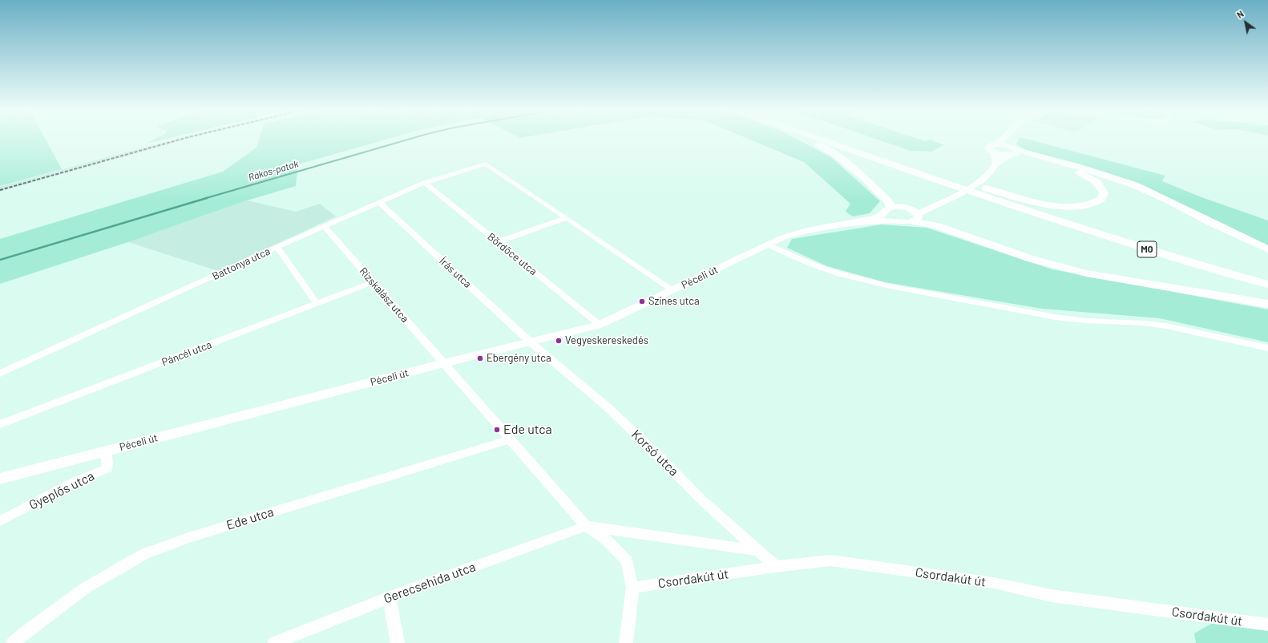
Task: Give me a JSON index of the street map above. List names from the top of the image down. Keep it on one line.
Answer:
{"streets":{"highway":["M0"],"main road":["Péceli út"],"street":["Bördöce utca","Battonya utca","Írás utca","Rizskalász utca","Páncél utca","Korsó utca","Gyeplős utca","Ede utca","Csordakút út","Gerecsehida utca"]},"crossings":[["Bördöce utca","Battonya utca"],["Bördöce utca","Péceli út"],["Battonya utca","Írás utca"],["Battonya utca","Rizskalász utca"],["Írás utca","Péceli út"],["Írás utca","Korsó utca"],["Péceli út","Rizskalász utca"],["Péceli út","Korsó utca"],["Péceli út","Gyeplős utca"],["Rizskalász utca","Páncél utca"],["Korsó utca","Csordakút út"]],"water":["Rákos-patak"],"places":["Színes utca","Vegyeskereskedés","Ebergény utca","Ede utca"],"north":"top left"}
